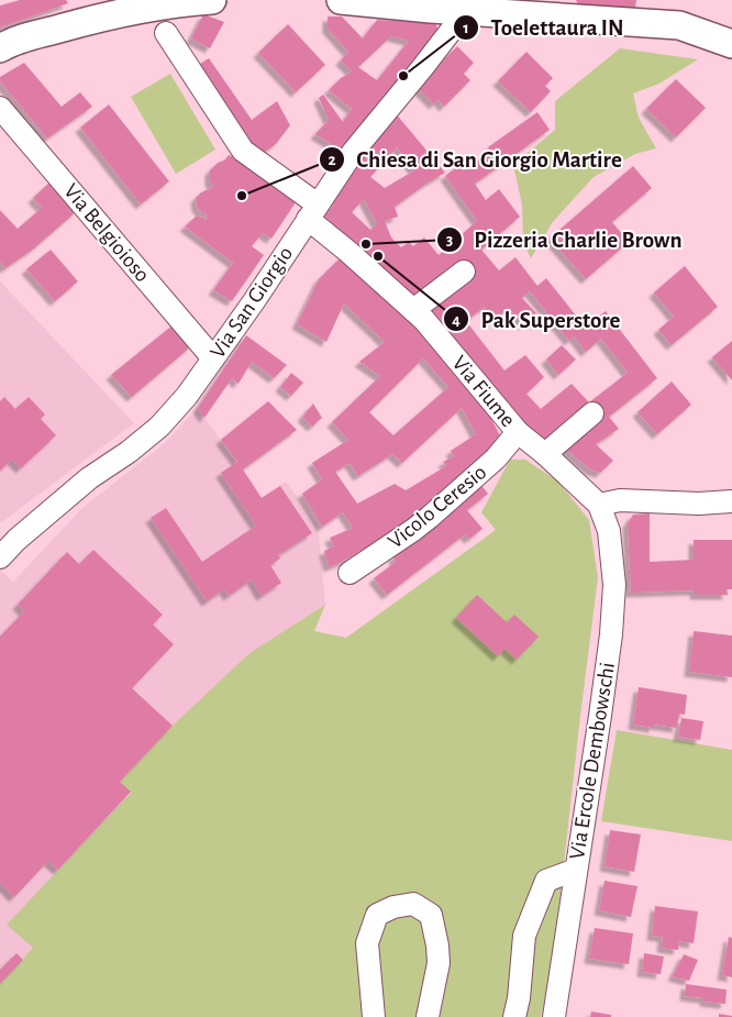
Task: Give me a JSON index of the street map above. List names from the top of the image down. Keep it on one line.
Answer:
{"streets":{"street":["Via Belgioioso","Via San Giorgio","Via Fiume","Vicolo Ceresio","Via Ercole Dembowschi"]},"crossings":[["Via Belgioioso","Via San Giorgio"],["Via San Giorgio","Via Fiume"],["Via Fiume","Vicolo Ceresio"],["Via Fiume","Via Ercole Dembowschi"]],"places":["Toelettaura IN","Chiesa di San Giorgio Martire","Pizzeria Charlie Brown","Pak Superstore"]}
